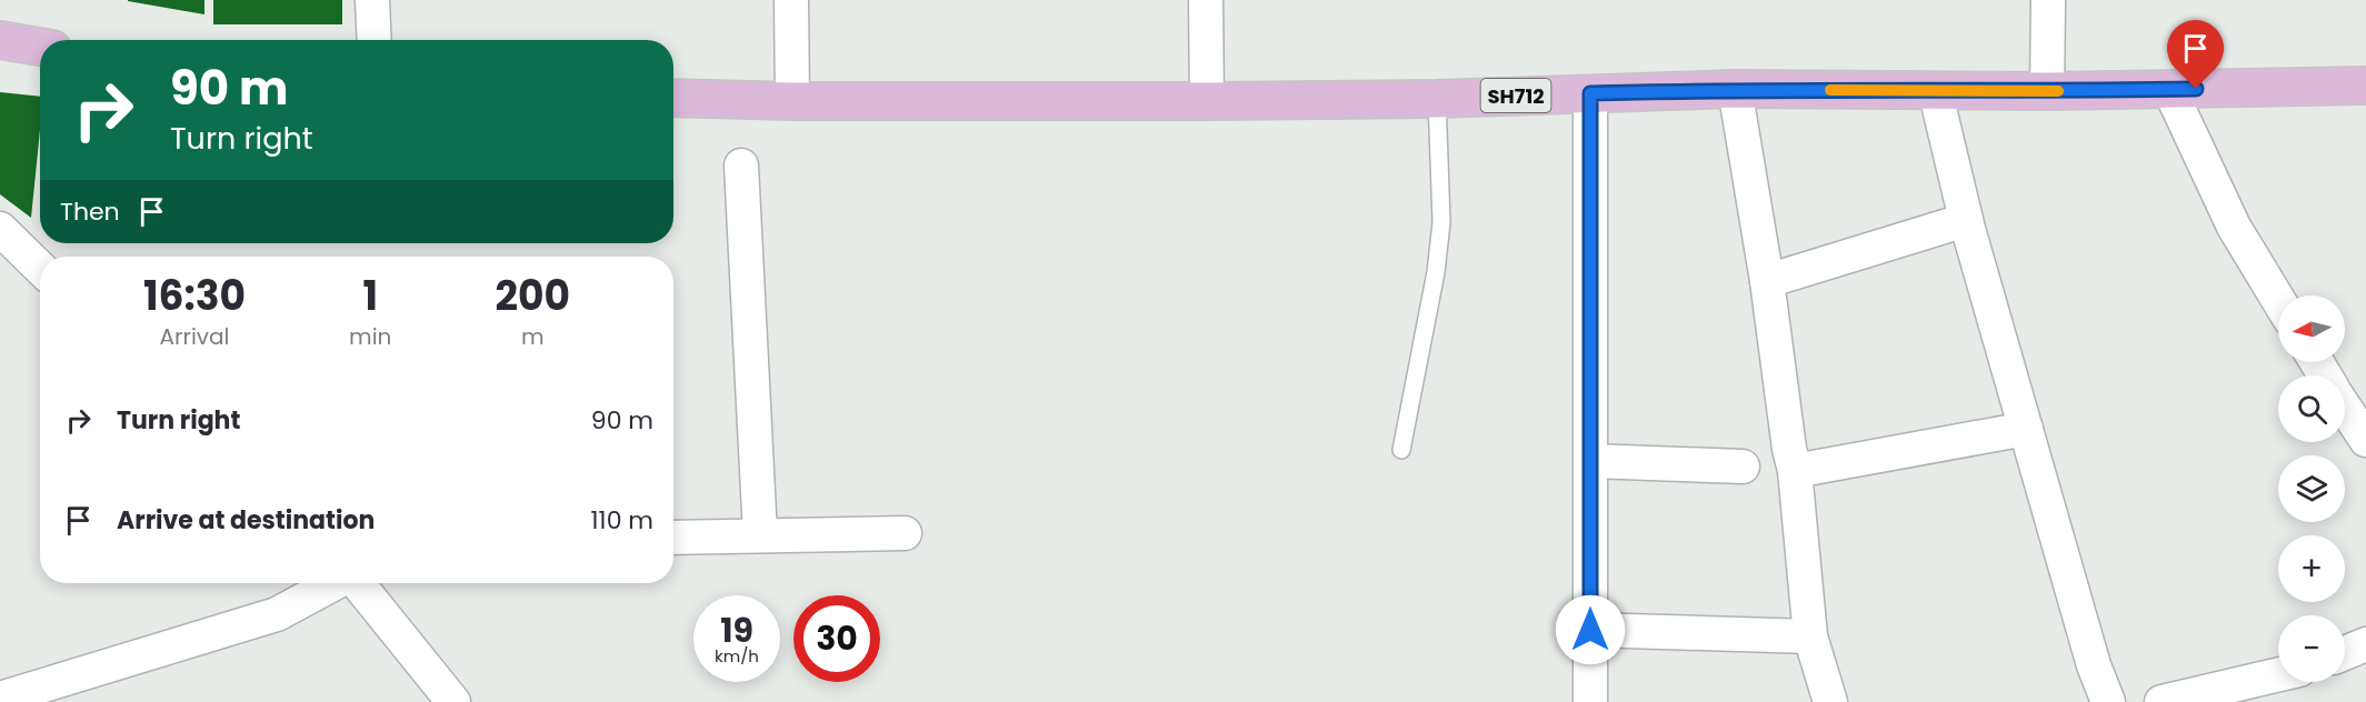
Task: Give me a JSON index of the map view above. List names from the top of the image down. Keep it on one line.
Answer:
{"streets":{"main road":["SH712"]},"north":"left","page":{"turn":["90 m","Turn right"],"then":"Then","eta":["16:30","Arrival","1","min","200","m"],"map_buttons":["+","−"],"list":[{"name":"Turn right","value":"90 m"},{"name":"Arrive at destination","value":"110 m"}],"speed":"19 km/h","limit":"30"}}
